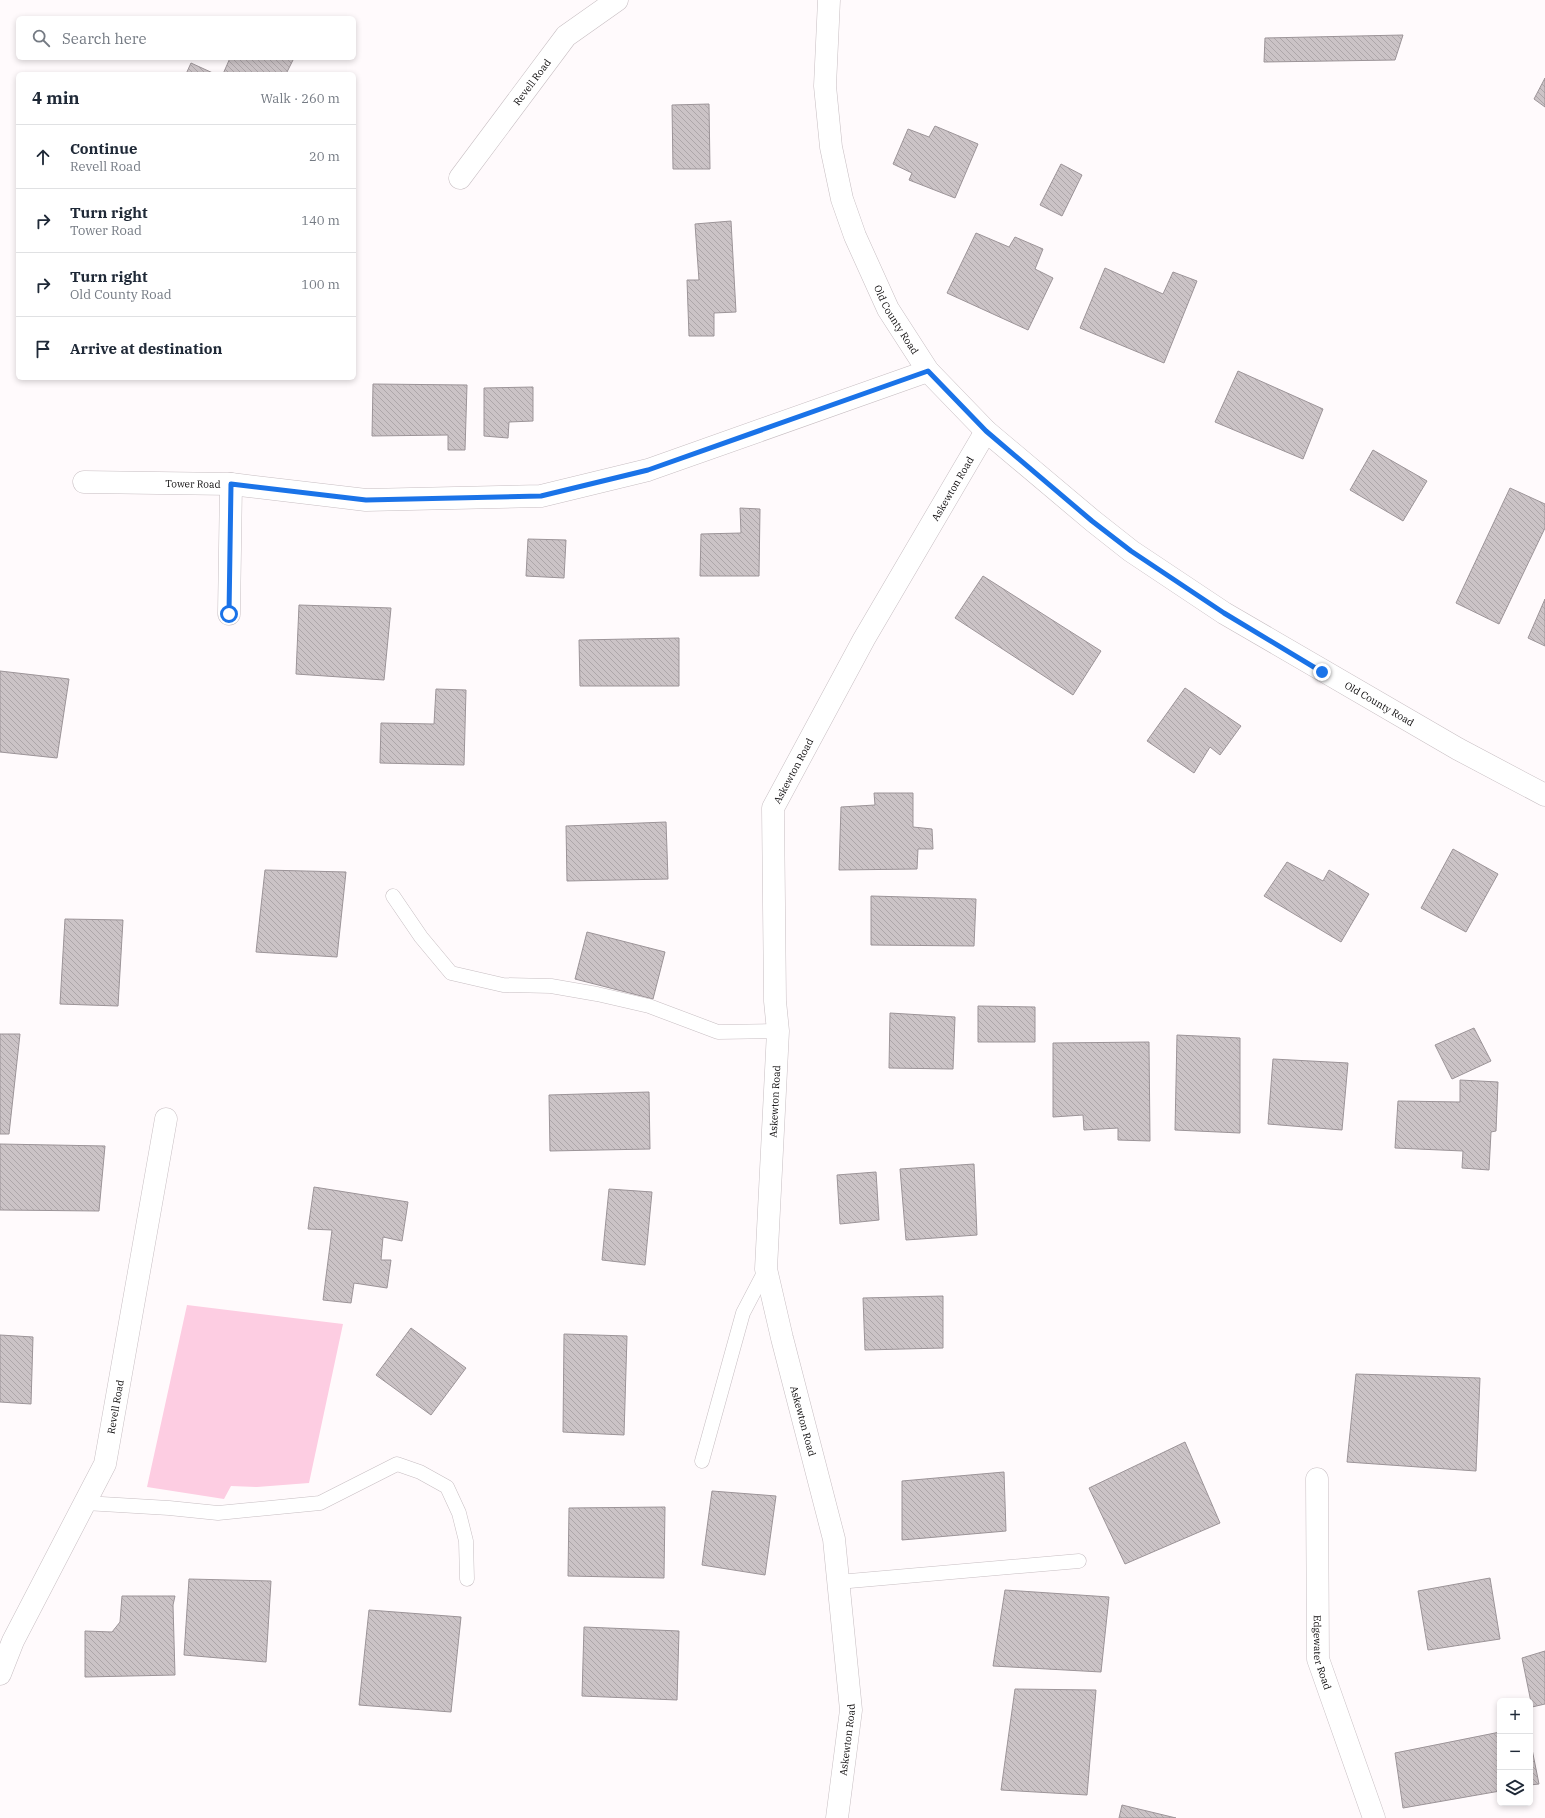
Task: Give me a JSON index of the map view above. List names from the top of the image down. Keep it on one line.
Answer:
{"streets":{"street":["Revell Road","Old County Road","Tower Road","Askewton Road","Edgewater Road"]},"crossings":[["Old County Road","Tower Road"],["Old County Road","Askewton Road"]],"page":{"search":"Search here","heading":["4 min","Walk · 260 m"],"list":[["Continue","Revell Road","20 m"],["Turn right","Tower Road","140 m"],["Turn right","Old County Road","100 m"],"Arrive at destination"],"map_buttons":["+","−"]}}
